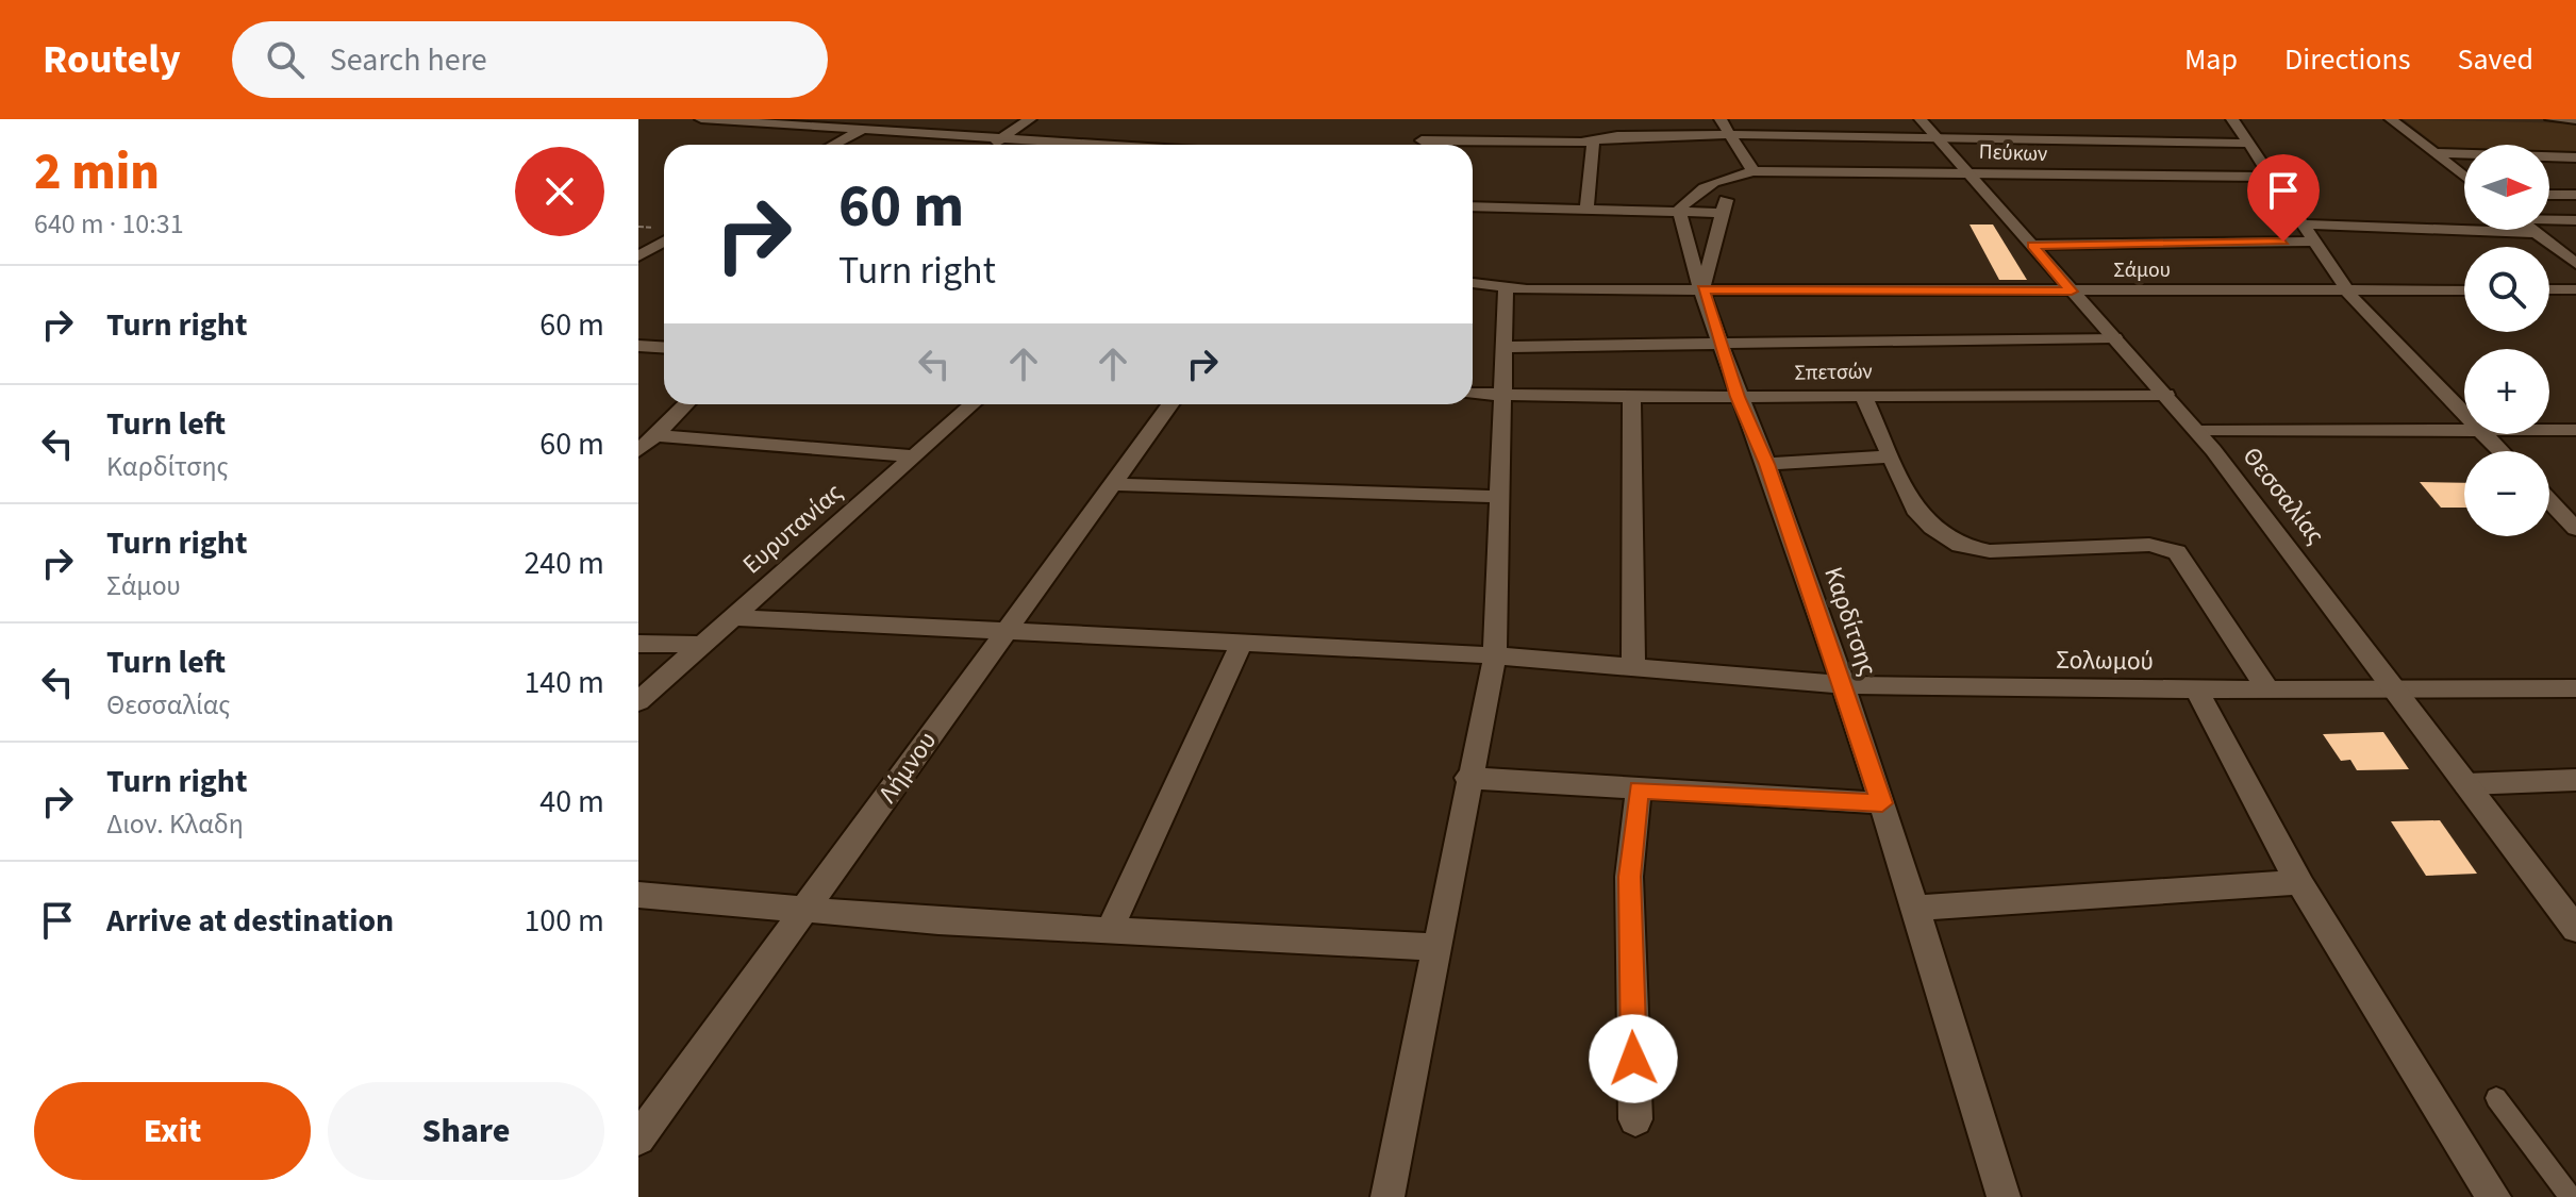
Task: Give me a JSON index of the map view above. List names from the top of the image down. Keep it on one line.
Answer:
{"streets":{"street":["Πεύκων","Σάμου","Σπετσών","Θεσσαλίας","Ευρυτανίας","Καρδίτσης","Σολωμού","Λήμνου"]},"crossings":[["Πεύκων","Θεσσαλίας"],["Σάμου","Θεσσαλίας"],["Σάμου","Καρδίτσης"],["Σπετσών","Θεσσαλίας"],["Σπετσών","Καρδίτσης"],["Θεσσαλίας","Σολωμού"],["Ευρυτανίας","Σολωμού"],["Καρδίτσης","Σολωμού"],["Σολωμού","Λήμνου"]],"north":"right","page":{"header":"Routely","search":"Search here","nav":["Map","Directions","Saved"],"heading":["2 min","640 m · 10:31"],"map_buttons":["+","−"],"turn":["60 m","Turn right"],"list":[{"name":"Turn right","value":"60 m"},{"name":"Turn left","note":"Καρδίτσης","value":"60 m"},{"name":"Turn right","note":"Σάμου","value":"240 m"},{"name":"Turn left","note":"Θεσσαλίας","value":"140 m"},{"name":"Turn right","note":"Διον. Κλαδη","value":"40 m"},{"name":"Arrive at destination","value":"100 m"}],"buttons":["Exit","Share"]}}
